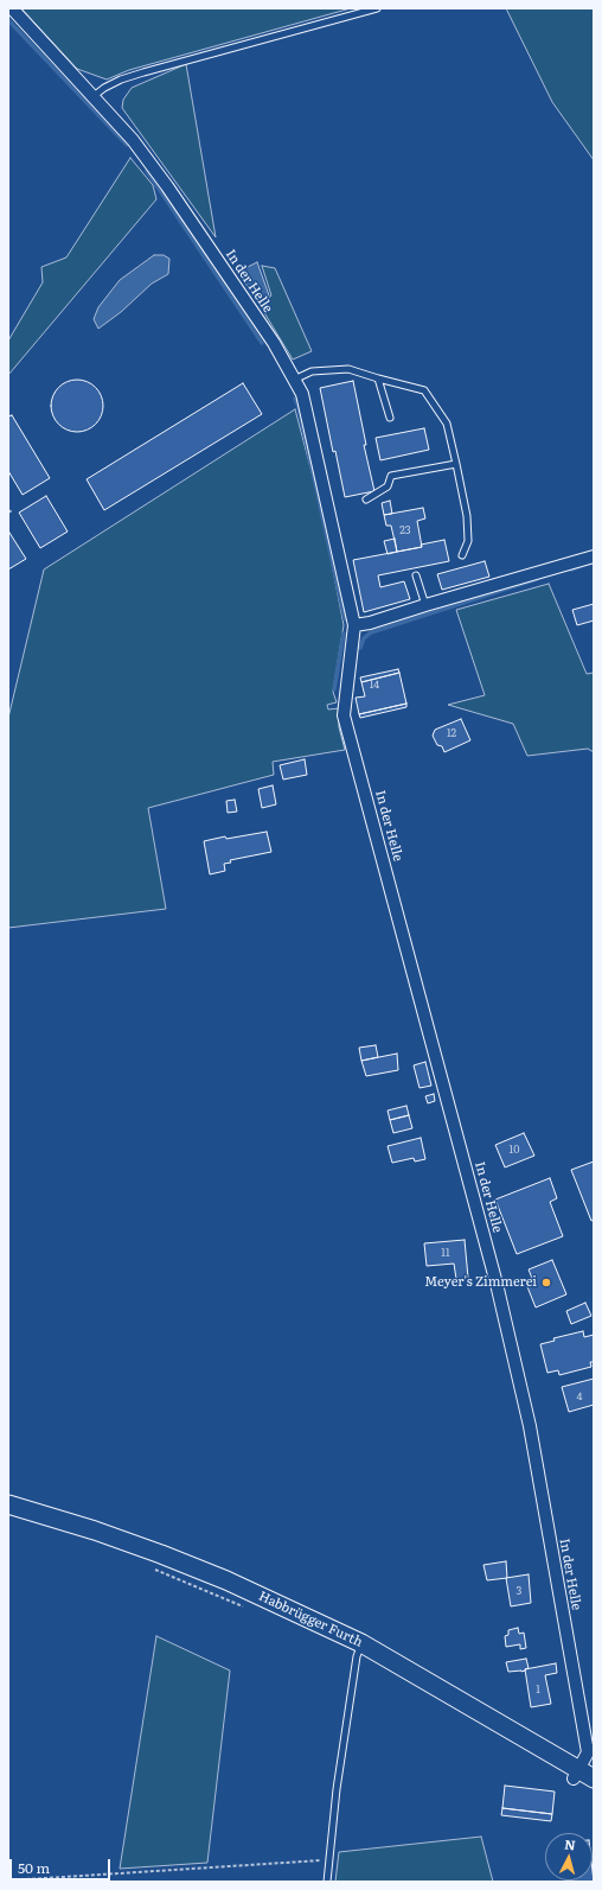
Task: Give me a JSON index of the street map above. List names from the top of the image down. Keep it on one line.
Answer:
{"streets":{"street":["In der Helle","Habbrügger Furth"]},"crossings":[["In der Helle","Habbrügger Furth"]],"places":["Meyer's Zimmerei"],"house_numbers":["23","14","12","10","11","4","3","1"],"scale_bar":"50 m","north":"top"}
